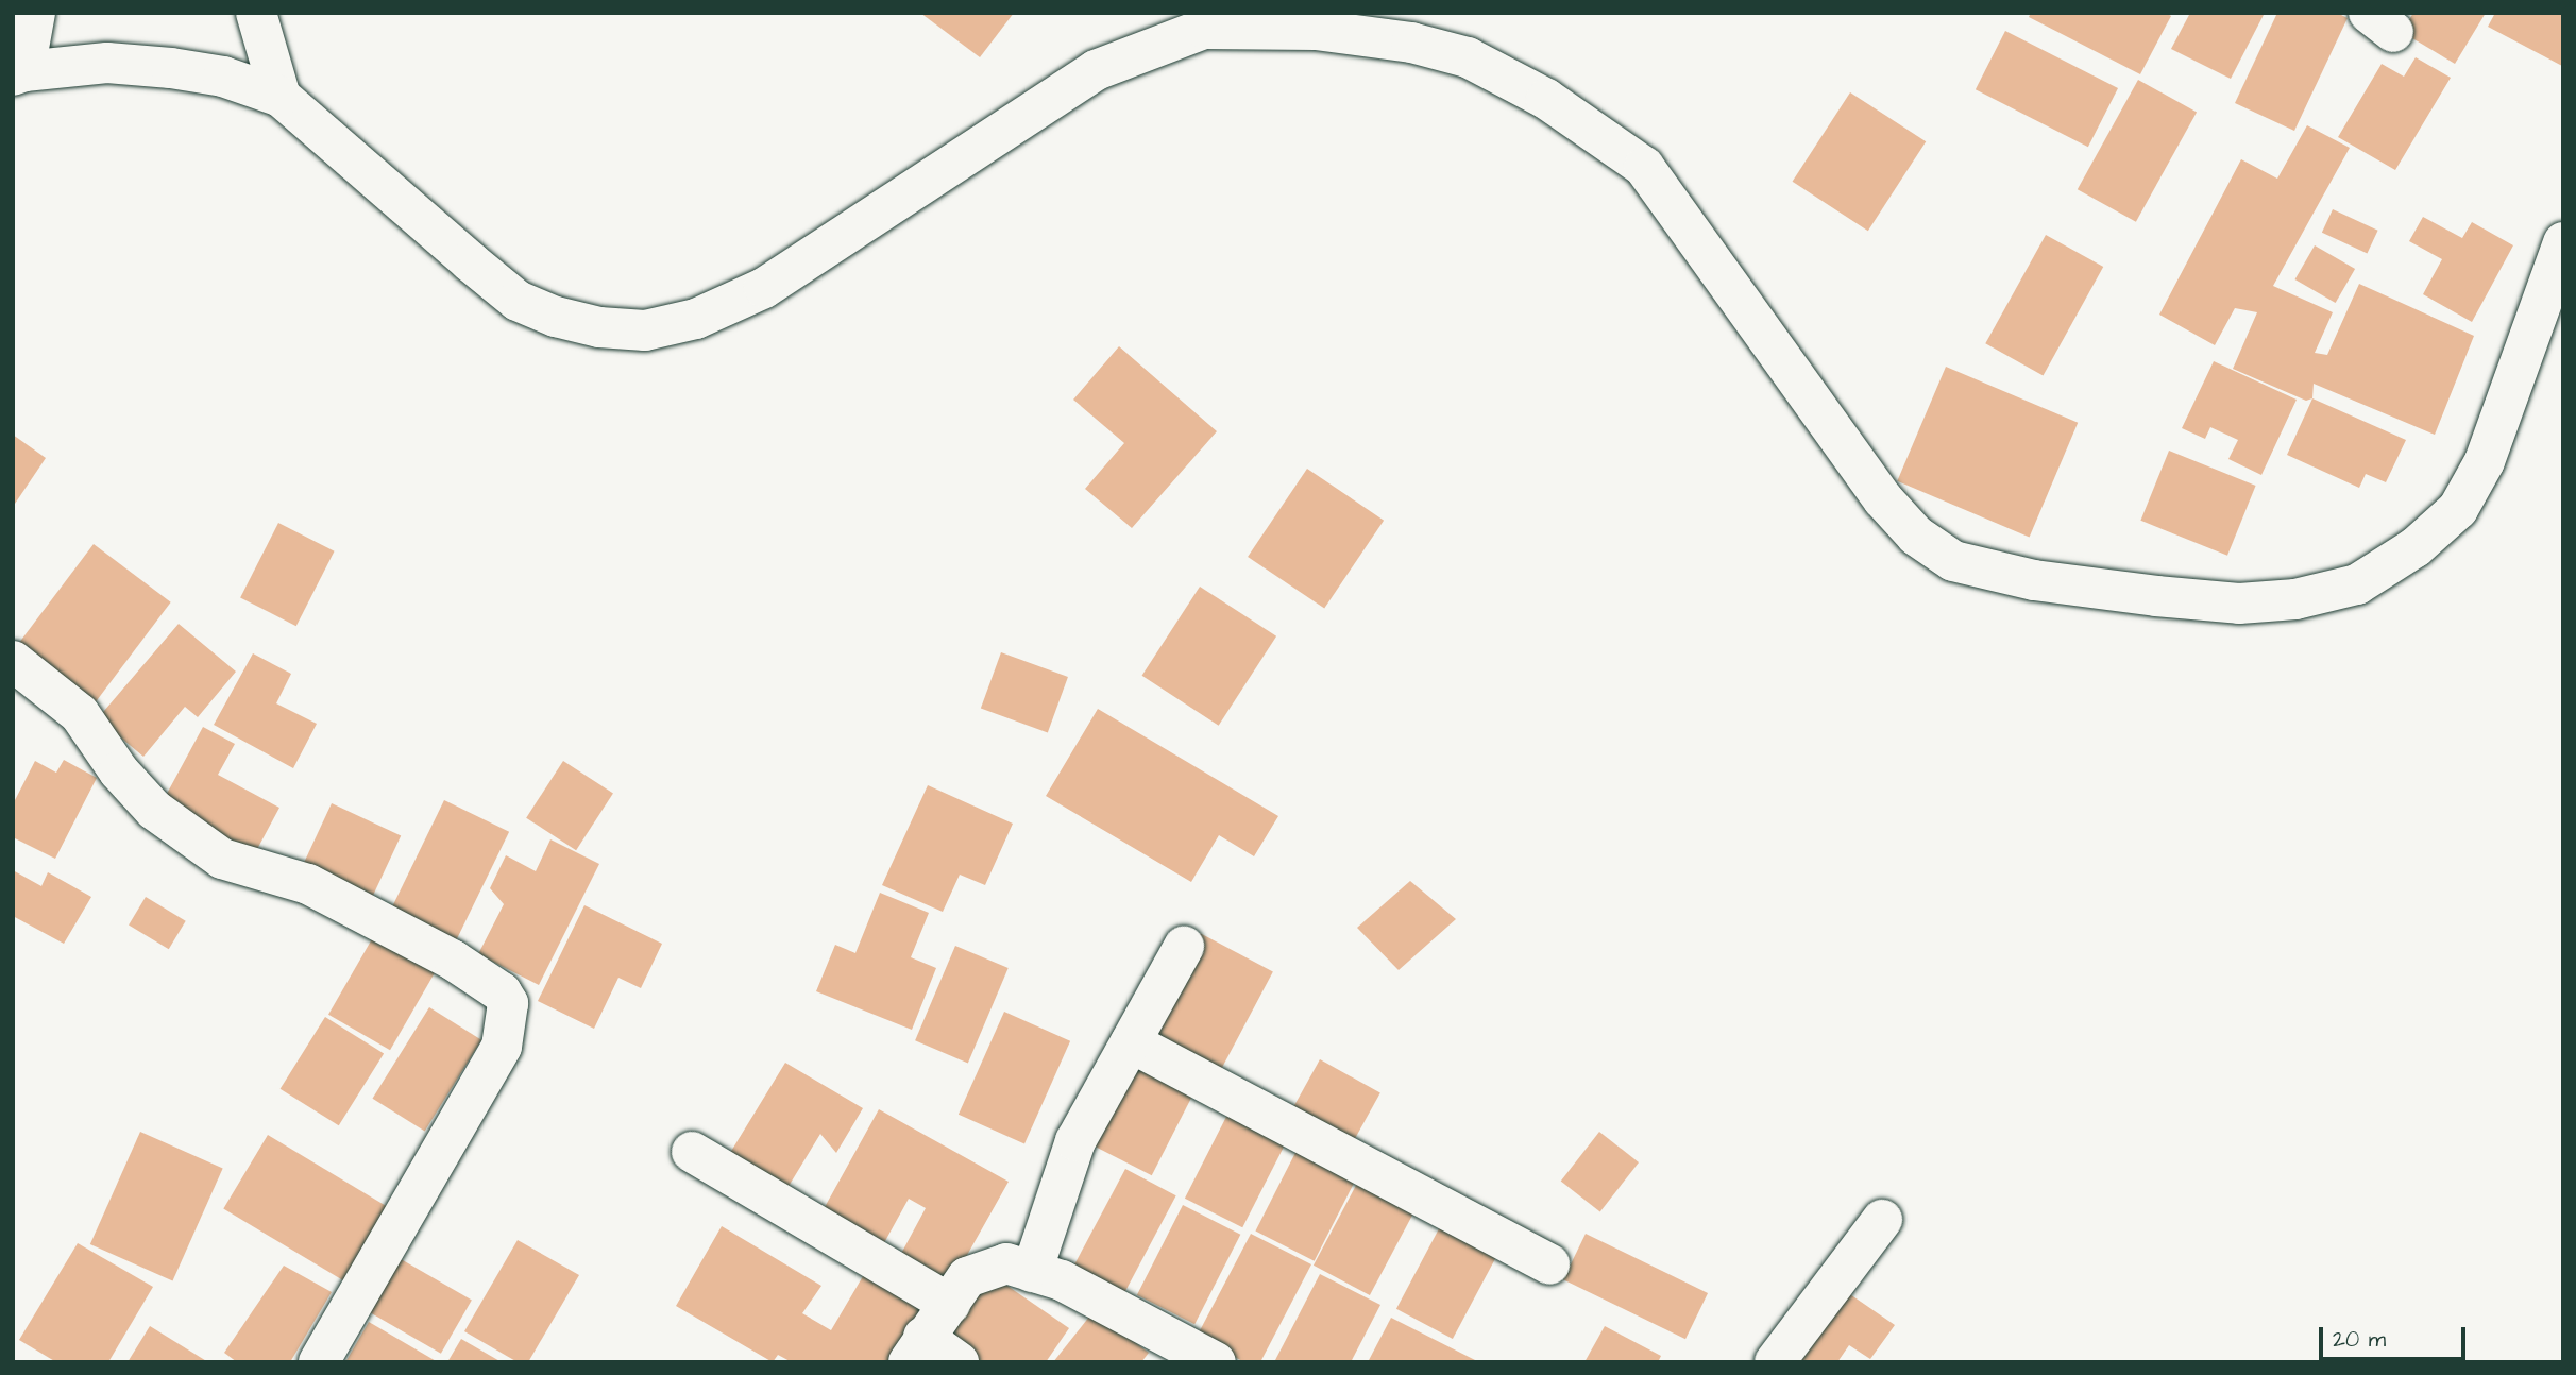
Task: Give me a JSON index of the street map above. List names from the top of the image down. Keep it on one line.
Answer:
{"scale_bar":"20 m"}
